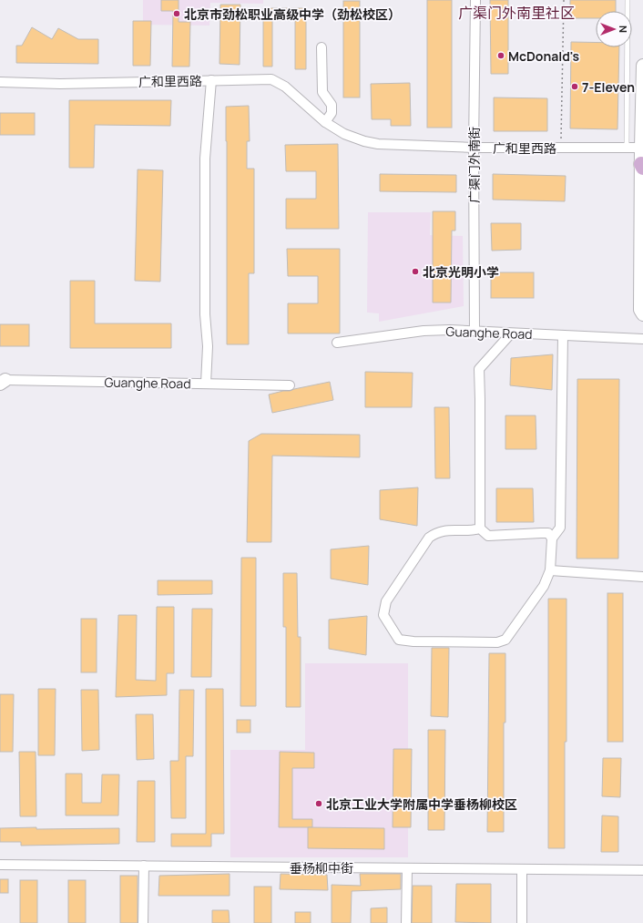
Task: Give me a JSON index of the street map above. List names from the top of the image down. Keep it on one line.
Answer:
{"streets":{"street":["广和里西路","广渠门外南街","Guanghe Road","垂杨柳中街"]},"crossings":[["广和里西路","广渠门外南街"],["广渠门外南街","Guanghe Road"]],"districts":["广渠门外南里社区"],"places":["北京市劲松职业高级中学（劲松校区）","McDonald's","7-Eleven","北京光明小学","北京工业大学附属中学垂杨柳校区"],"north":"right"}
